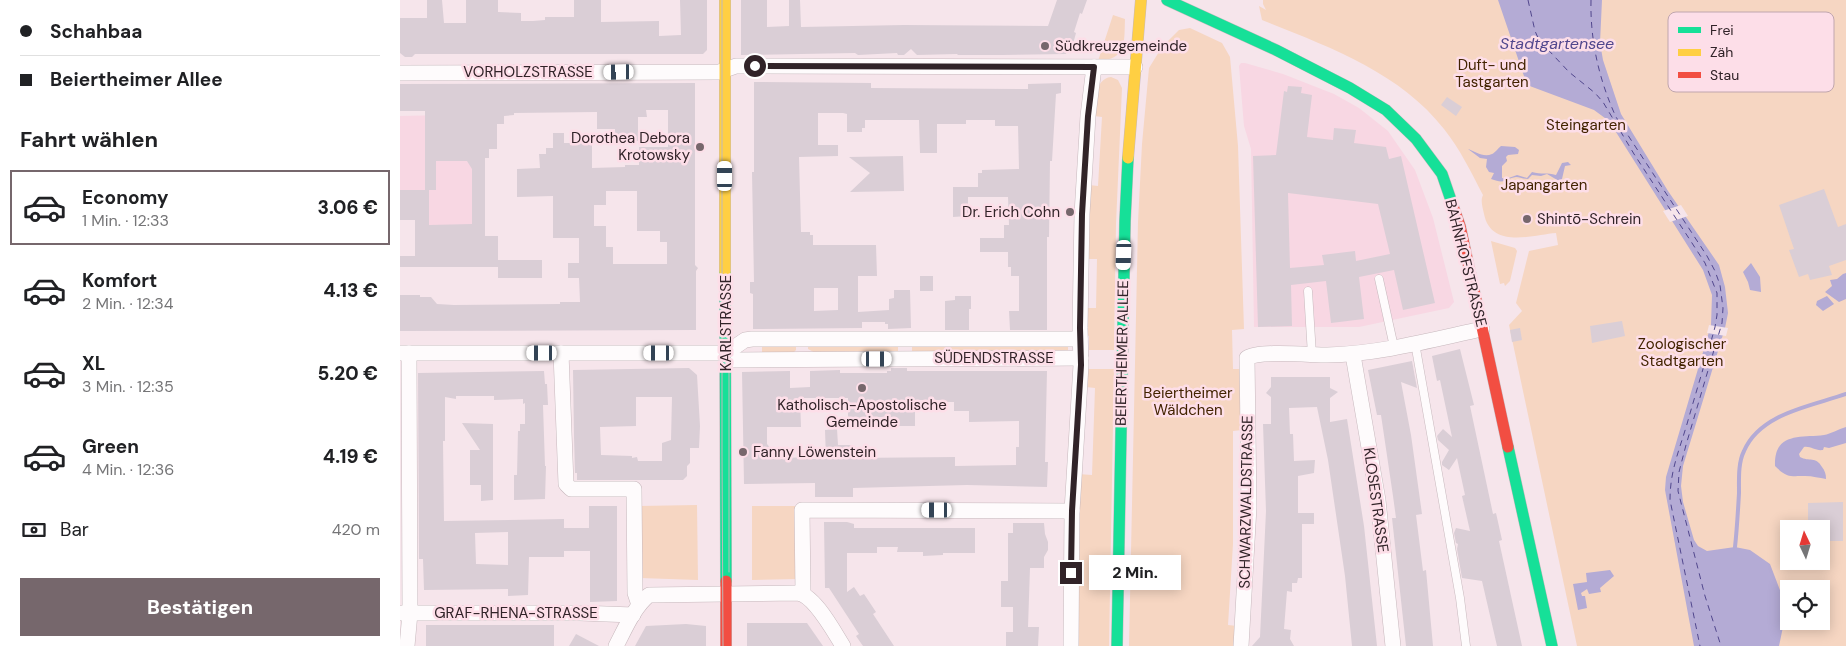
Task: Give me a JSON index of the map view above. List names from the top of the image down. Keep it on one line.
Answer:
{"streets":{"street":["VORHOLZSTRASSE","BAHNHOFSTRASSE","KARLSTRASSE","BEIERTHEIMER ALLEE","SÜDENDSTRASSE","KLOSESTRASSE","SCHWARZWALDSTRASSE","GRAF-RHENA-STRASSE"]},"crossings":[["VORHOLZSTRASSE","KARLSTRASSE"],["VORHOLZSTRASSE","BEIERTHEIMER ALLEE"],["KARLSTRASSE","SÜDENDSTRASSE"]],"water":["Stadtgartensee"],"parks":["Duft- und Tastgarten","Steingarten","Japangarten","Zoologischer Stadtgarten","Beiertheimer Wäldchen"],"places":["Südkreuzgemeinde","Dorothea Debora Krotowsky","Dr. Erich Cohn","Shintō-Schrein","Katholisch-Apostolische Gemeinde","Fanny Löwenstein"],"legend":["Frei","Zäh","Stau"],"north":"top","page":{"banner":["Schahbaa","Beiertheimer Allee"],"heading":"Fahrt wählen","list":[{"name":"Economy","note":"1 Min. · 12:33","value":"3.06 €"},{"name":"Komfort","note":"2 Min. · 12:34","value":"4.13 €"},{"name":"XL","note":"3 Min. · 12:35","value":"5.20 €"},{"name":"Green","note":"4 Min. · 12:36","value":"4.19 €"}],"pay":["Bar","420 m"],"bubble":"2 Min.","buttons":"Bestätigen"}}
